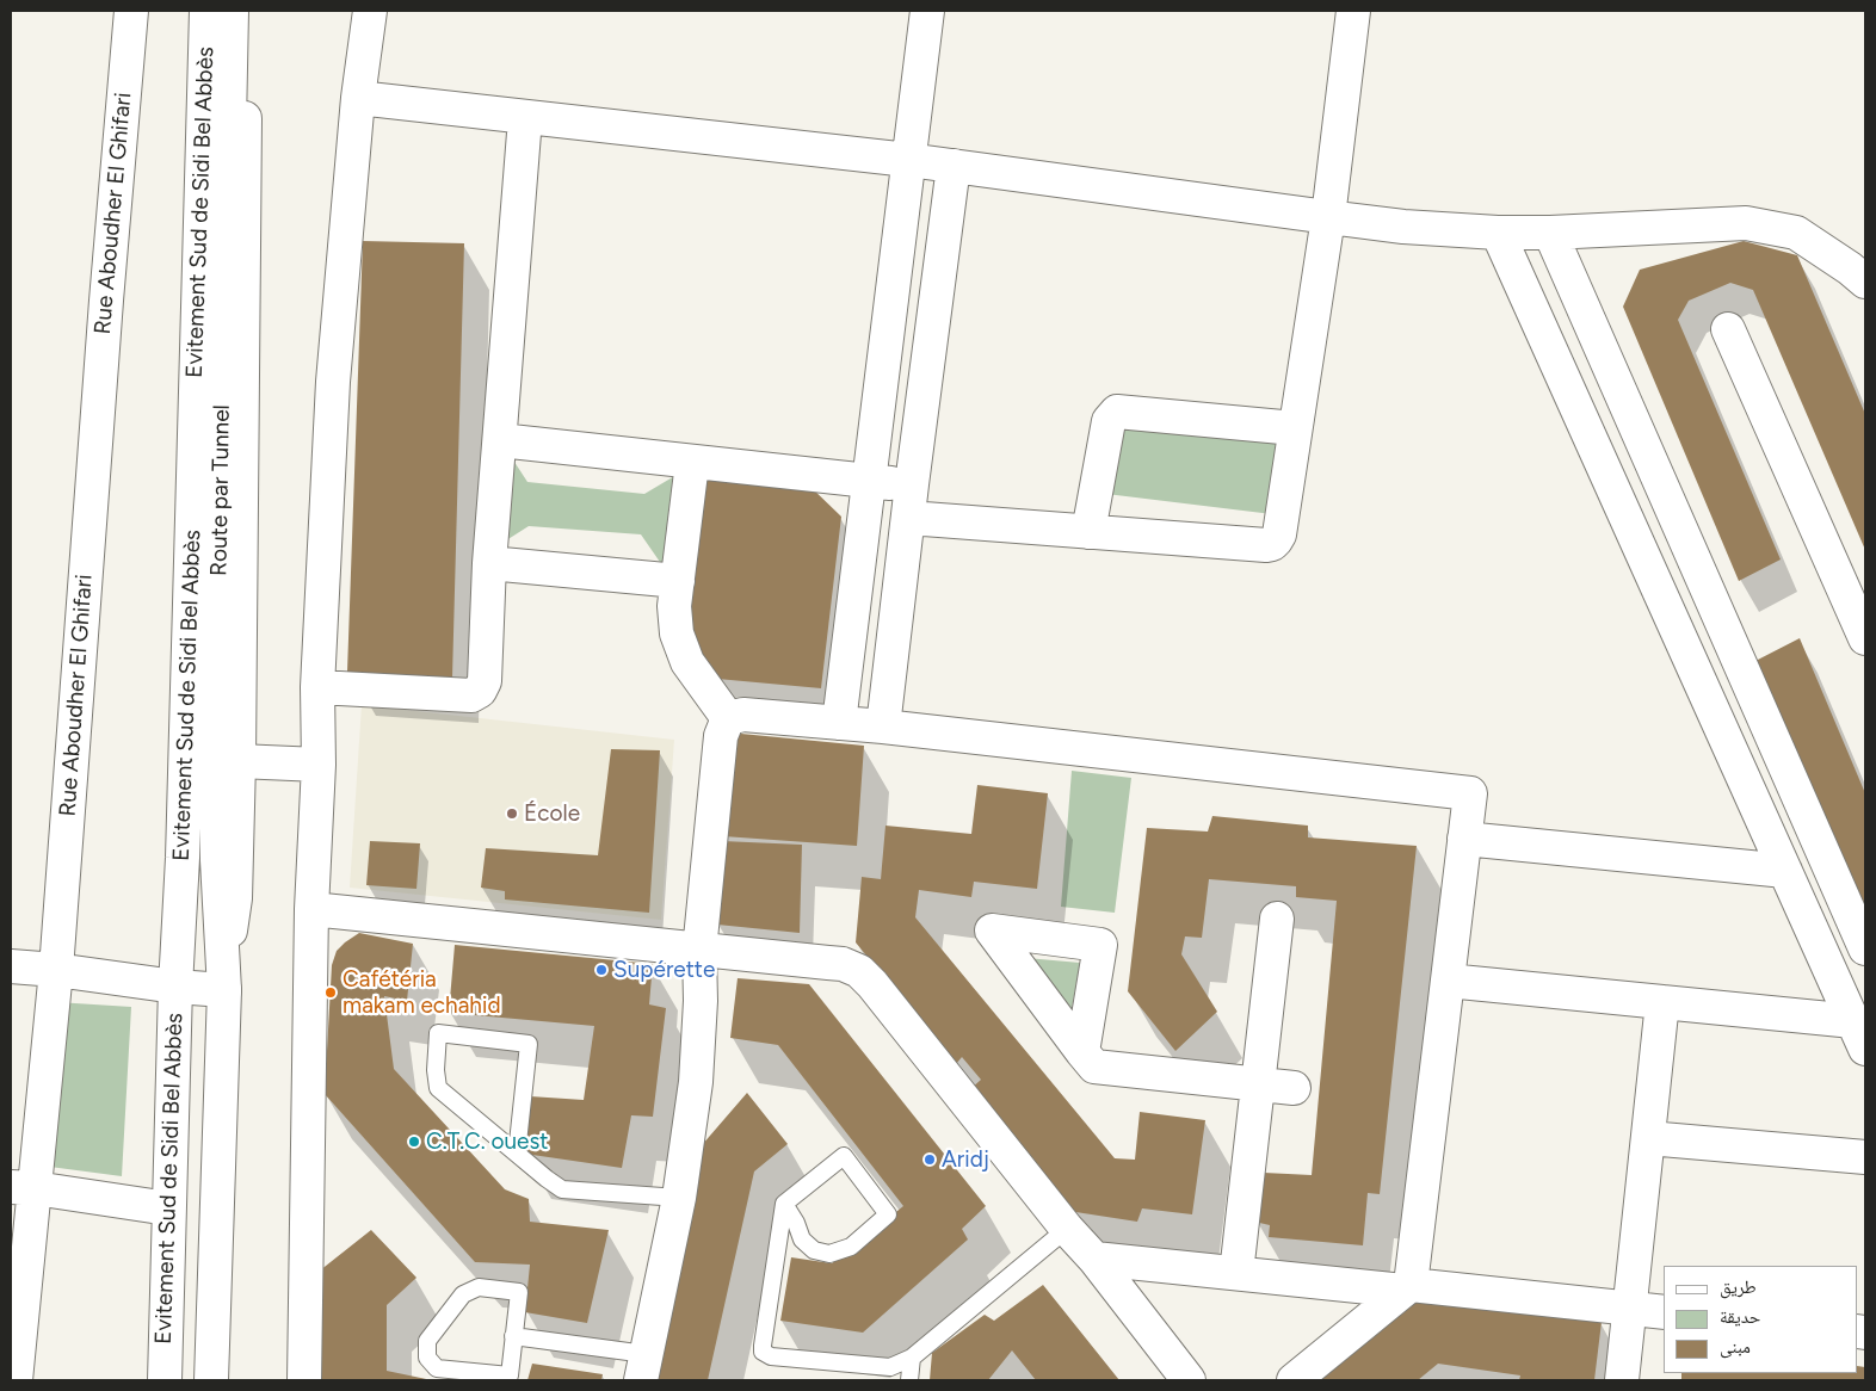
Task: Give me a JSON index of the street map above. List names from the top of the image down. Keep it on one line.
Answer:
{"streets":{"main road":["Evitement Sud de Sidi Bel Abbès","Rue Aboudher El Ghifari","Route par Tunnel"]},"places":["École","Supérette","Cafétéria makam echahid","C.T.C. ouest","Aridj"],"legend":["طريق","حديقة","مبنى"]}
